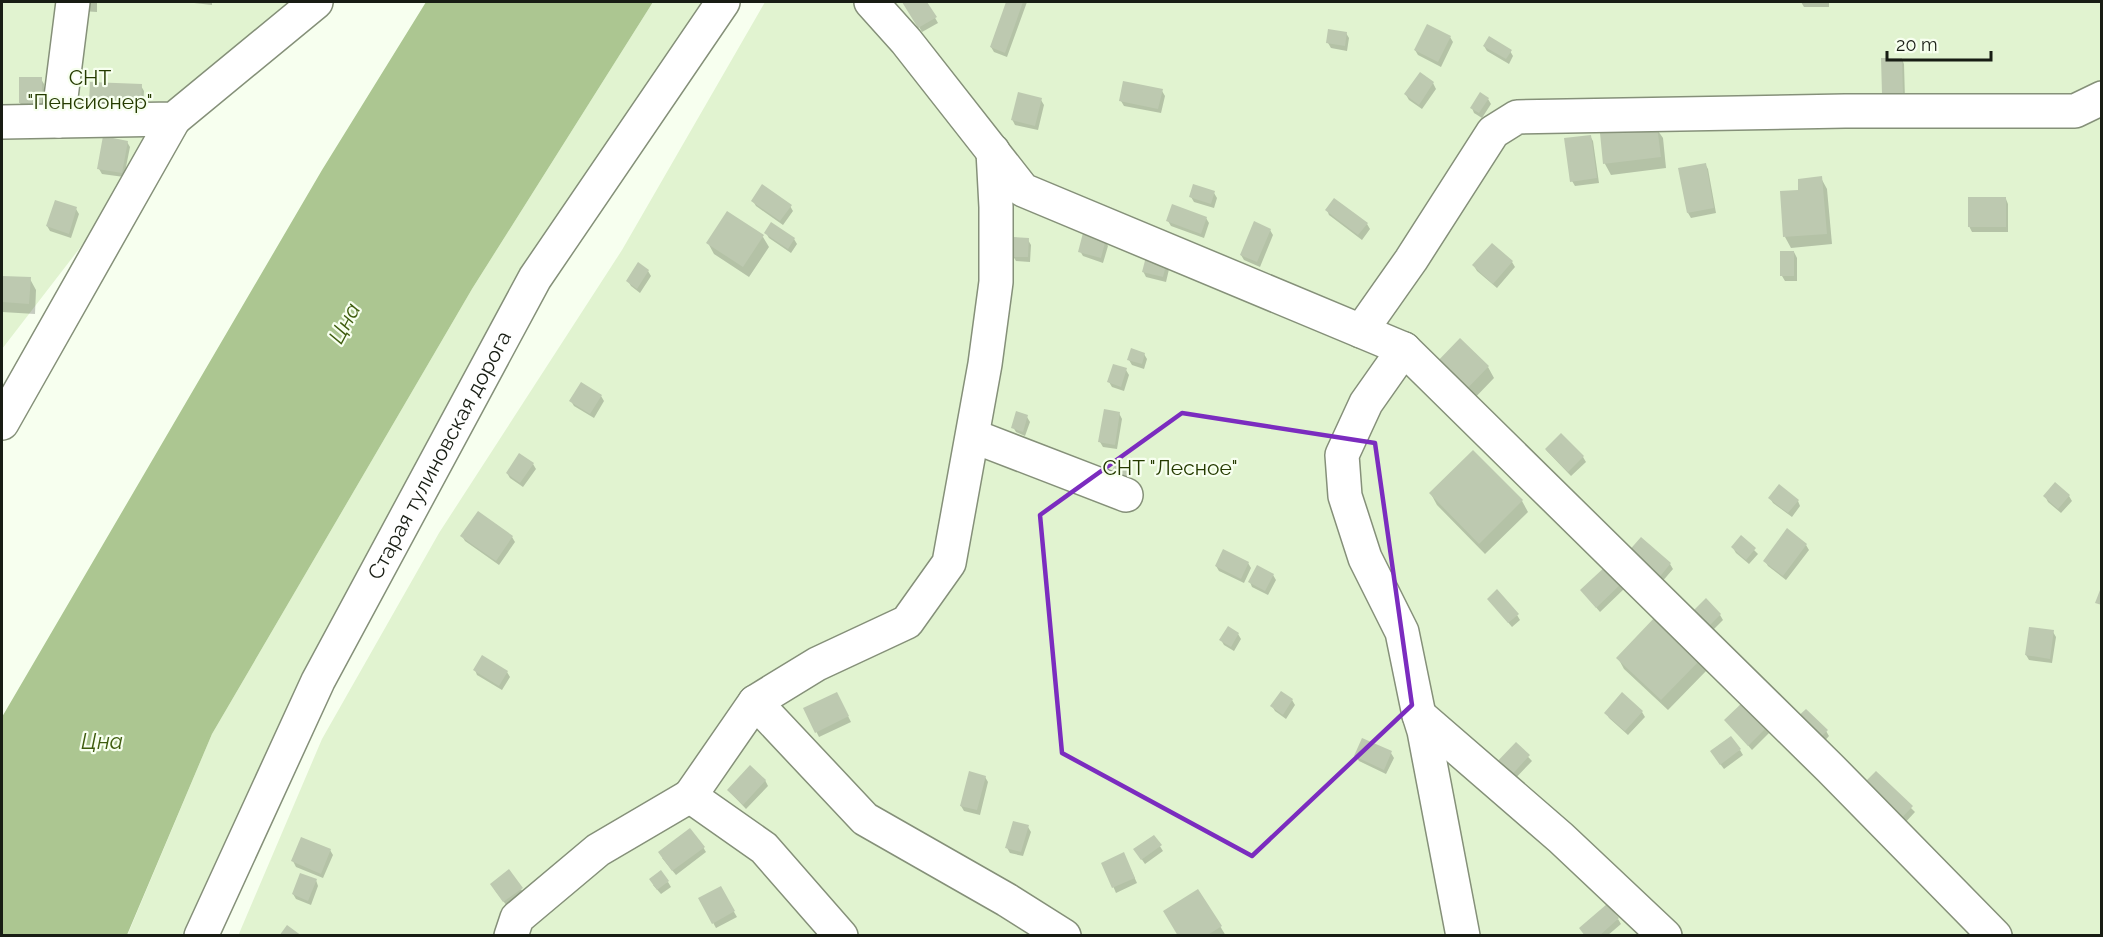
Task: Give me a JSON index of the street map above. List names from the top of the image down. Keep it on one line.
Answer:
{"streets":{"street":["Старая тулиновская дорога"]},"water":["Цна"],"parks":["СНТ \"Пенсионер\"","СНТ \"Лесное\""],"scale_bar":"20 m"}
